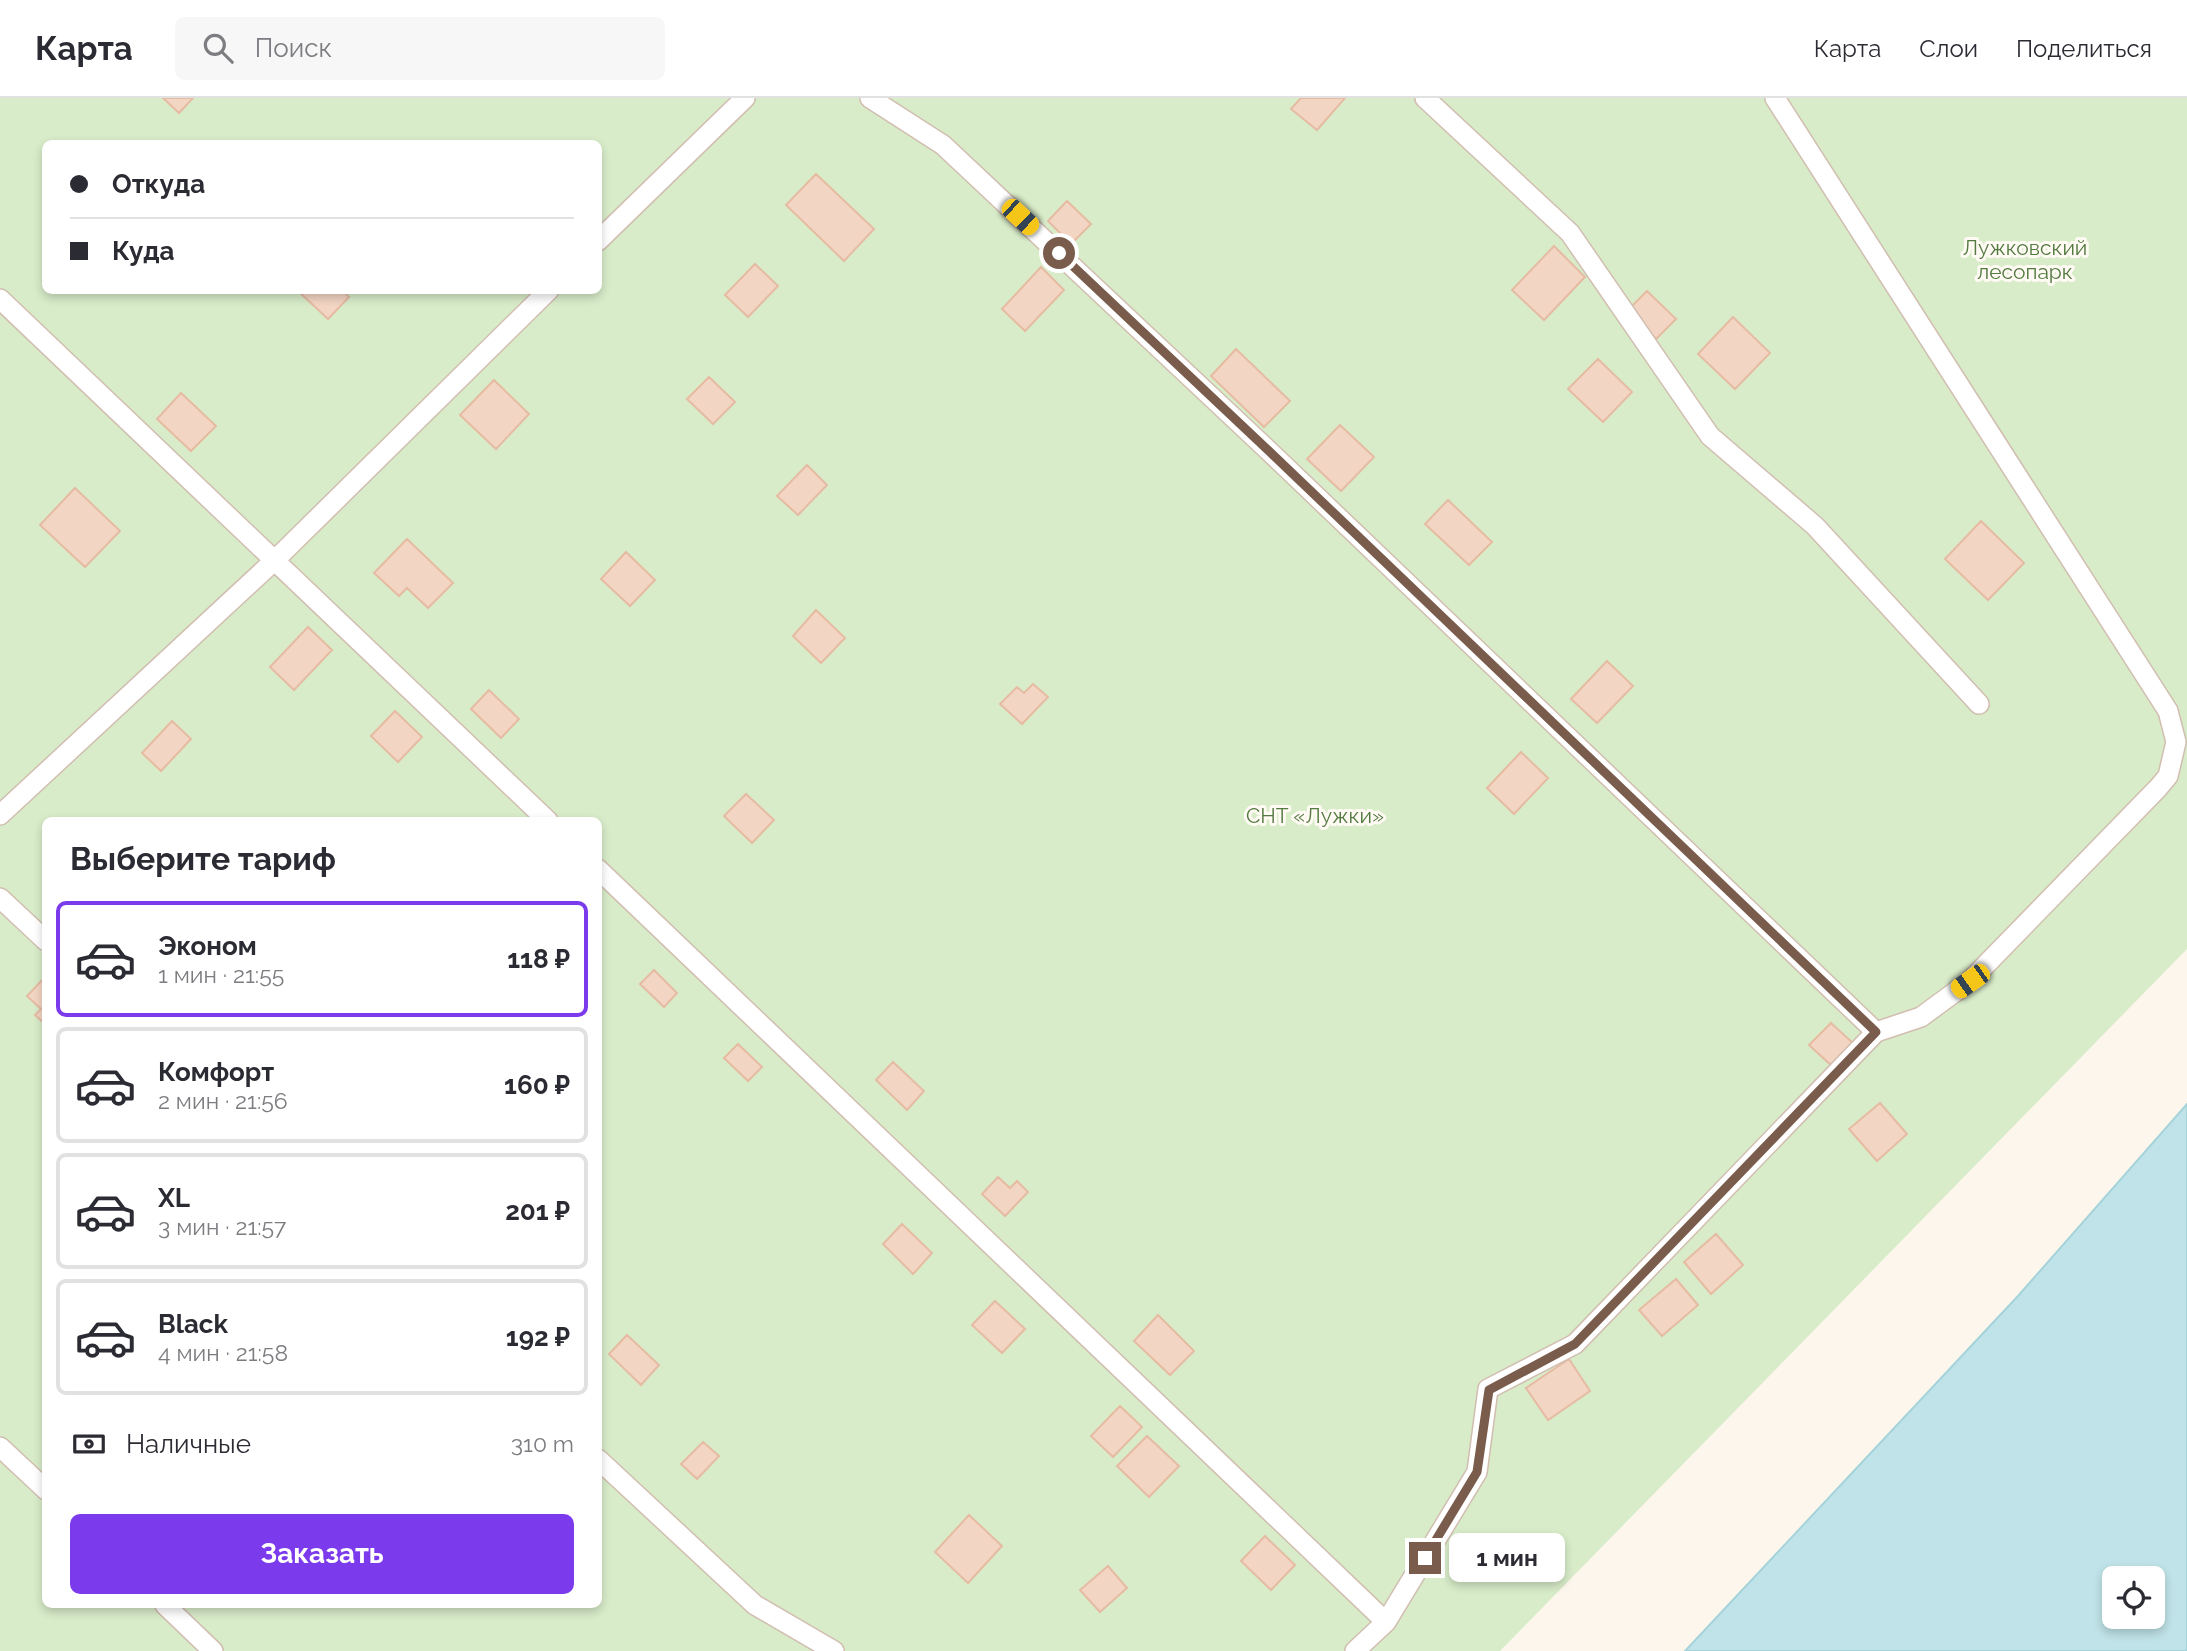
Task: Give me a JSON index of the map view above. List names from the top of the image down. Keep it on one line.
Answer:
{"parks":["Лужковский лесопарк","СНТ «Лужки»"],"page":{"header":"Карта","search":"Поиск","nav":["Карта","Слои","Поделиться"],"banner":["Откуда","Куда"],"heading":"Выберите тариф","list":[{"name":"Эконом","note":"1 мин · 21:55","value":"118 ₽"},{"name":"Комфорт","note":"2 мин · 21:56","value":"160 ₽"},{"name":"XL","note":"3 мин · 21:57","value":"201 ₽"},{"name":"Black","note":"4 мин · 21:58","value":"192 ₽"}],"pay":["Наличные","310 m"],"buttons":"Заказать","bubble":"1 мин"}}
